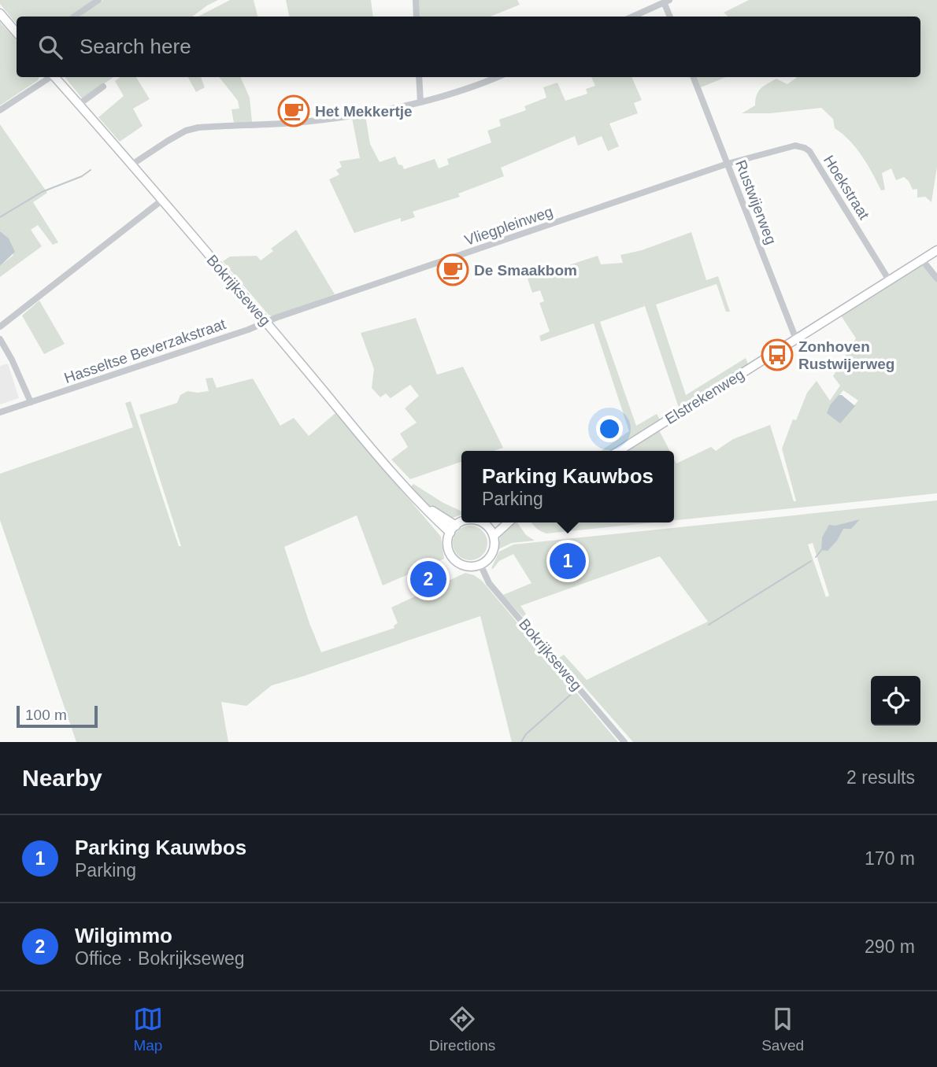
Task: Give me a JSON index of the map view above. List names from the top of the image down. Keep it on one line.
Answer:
{"streets":{"street":["Hoekstraat","Rustwijerweg","Vliegpleinweg","Bokrijkseweg","Hasseltse Beverzakstraat","Elstrekenweg"]},"crossings":[["Hoekstraat","Rustwijerweg"],["Hoekstraat","Vliegpleinweg"],["Hoekstraat","Elstrekenweg"],["Rustwijerweg","Vliegpleinweg"],["Rustwijerweg","Elstrekenweg"],["Vliegpleinweg","Bokrijkseweg"],["Vliegpleinweg","Hasseltse Beverzakstraat"],["Bokrijkseweg","Hasseltse Beverzakstraat"]],"places":{"cafe":["Het Mekkertje","De Smaakbom"],"bus stop":["Zonhoven Rustwijerweg"]},"scale_bar":"100 m","page":{"search":"Search here","popup":["Parking Kauwbos","Parking"],"pins":["1","2"],"scale":"100 m","heading":["Nearby","2 results"],"list":[{"mark":"1","name":"Parking Kauwbos","note":"Parking","value":"170 m"},{"mark":"2","name":"Wilgimmo","note":"Office · Bokrijkseweg","value":"290 m"}],"nav":["Map","Directions","Saved"]}}
